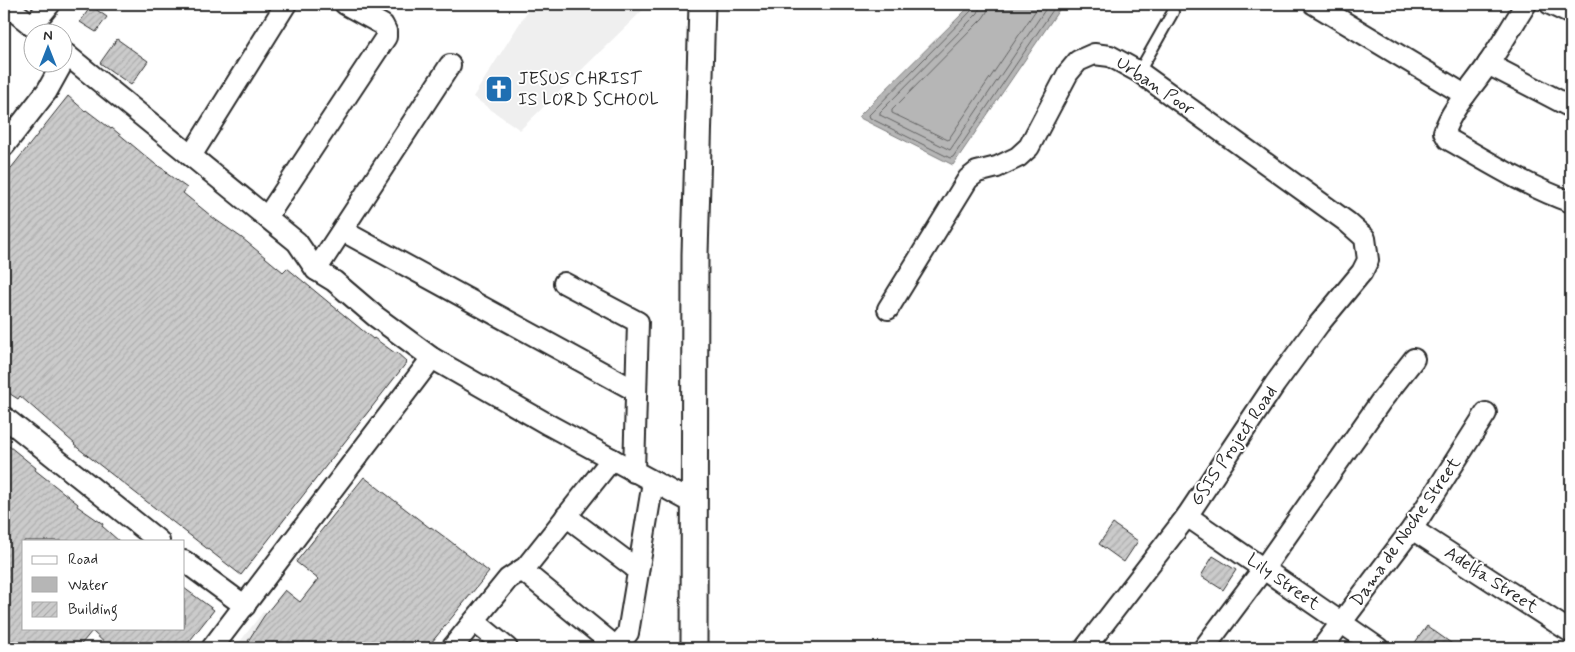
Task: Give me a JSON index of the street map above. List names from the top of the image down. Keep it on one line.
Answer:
{"streets":{"street":["Urban Poor","GSIS Project Road","Dama de Noche Street","Adelfa Street","Lily Street"]},"crossings":[["Urban Poor","GSIS Project Road"],["GSIS Project Road","Lily Street"],["Dama de Noche Street","Adelfa Street"],["Dama de Noche Street","Lily Street"]],"places":{"church":["JESUS CHRIST IS LORD SCHOOL"]},"legend":["Road","Water","Building"],"north":"top"}
